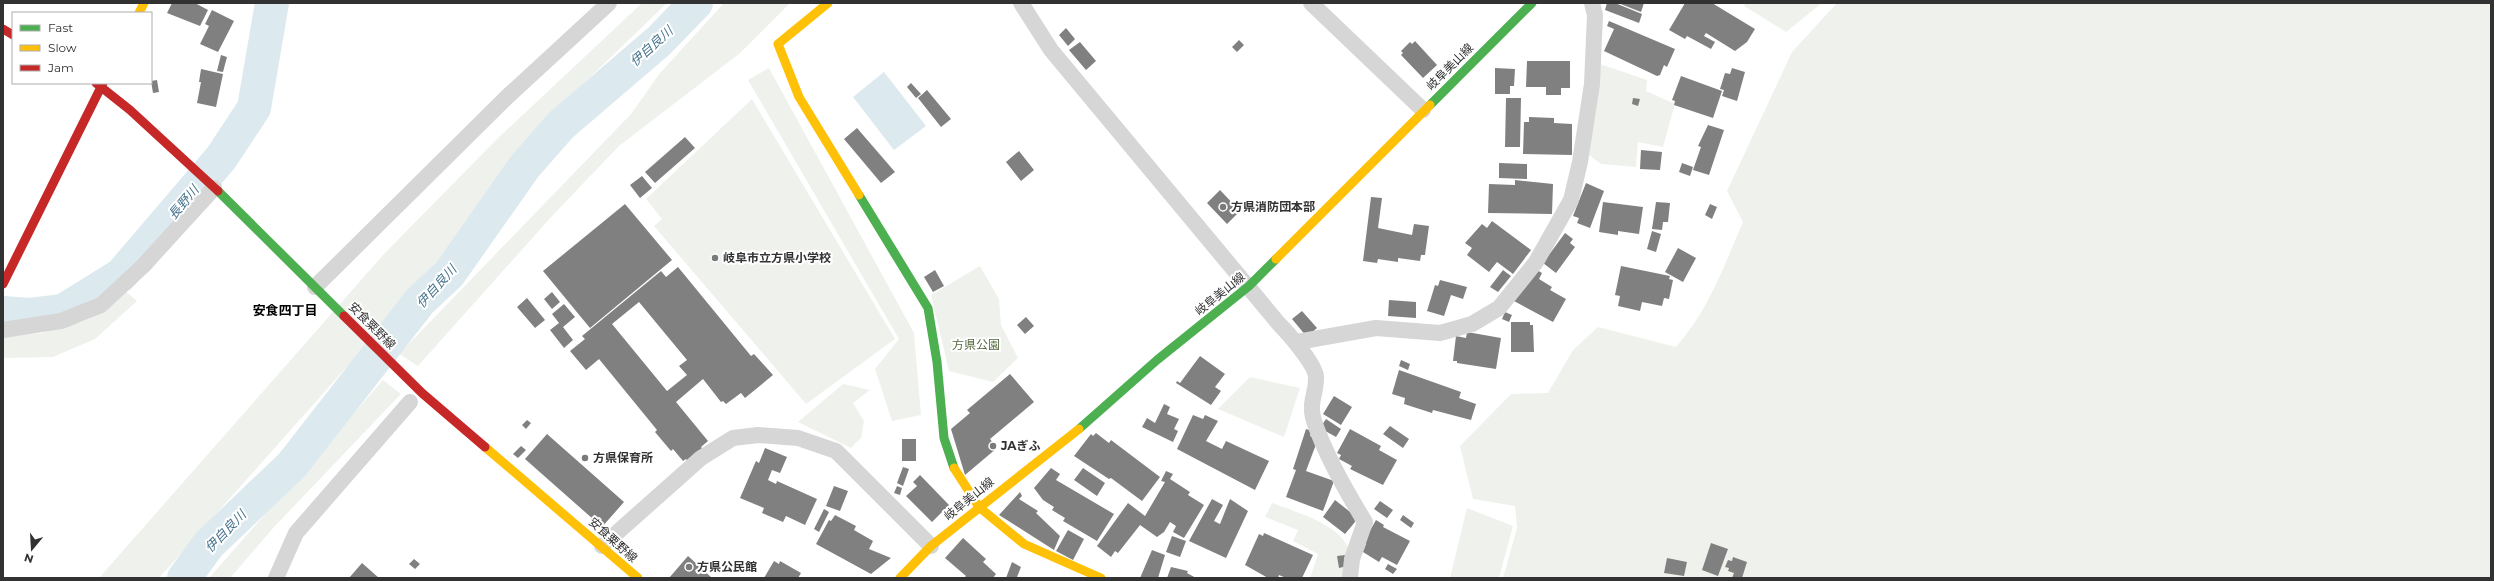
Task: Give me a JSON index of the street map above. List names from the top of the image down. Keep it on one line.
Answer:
{"streets":{"main road":["岐阜美山線","安食粟野線"]},"districts":["安食四丁目"],"water":["伊自良川","長野川"],"parks":["方県公園"],"places":["方県消防団本部","岐阜市立方県小学校","JAぎふ","方県保育所","方県公民館"],"legend":["Fast","Slow","Jam"],"north":"bottom"}
